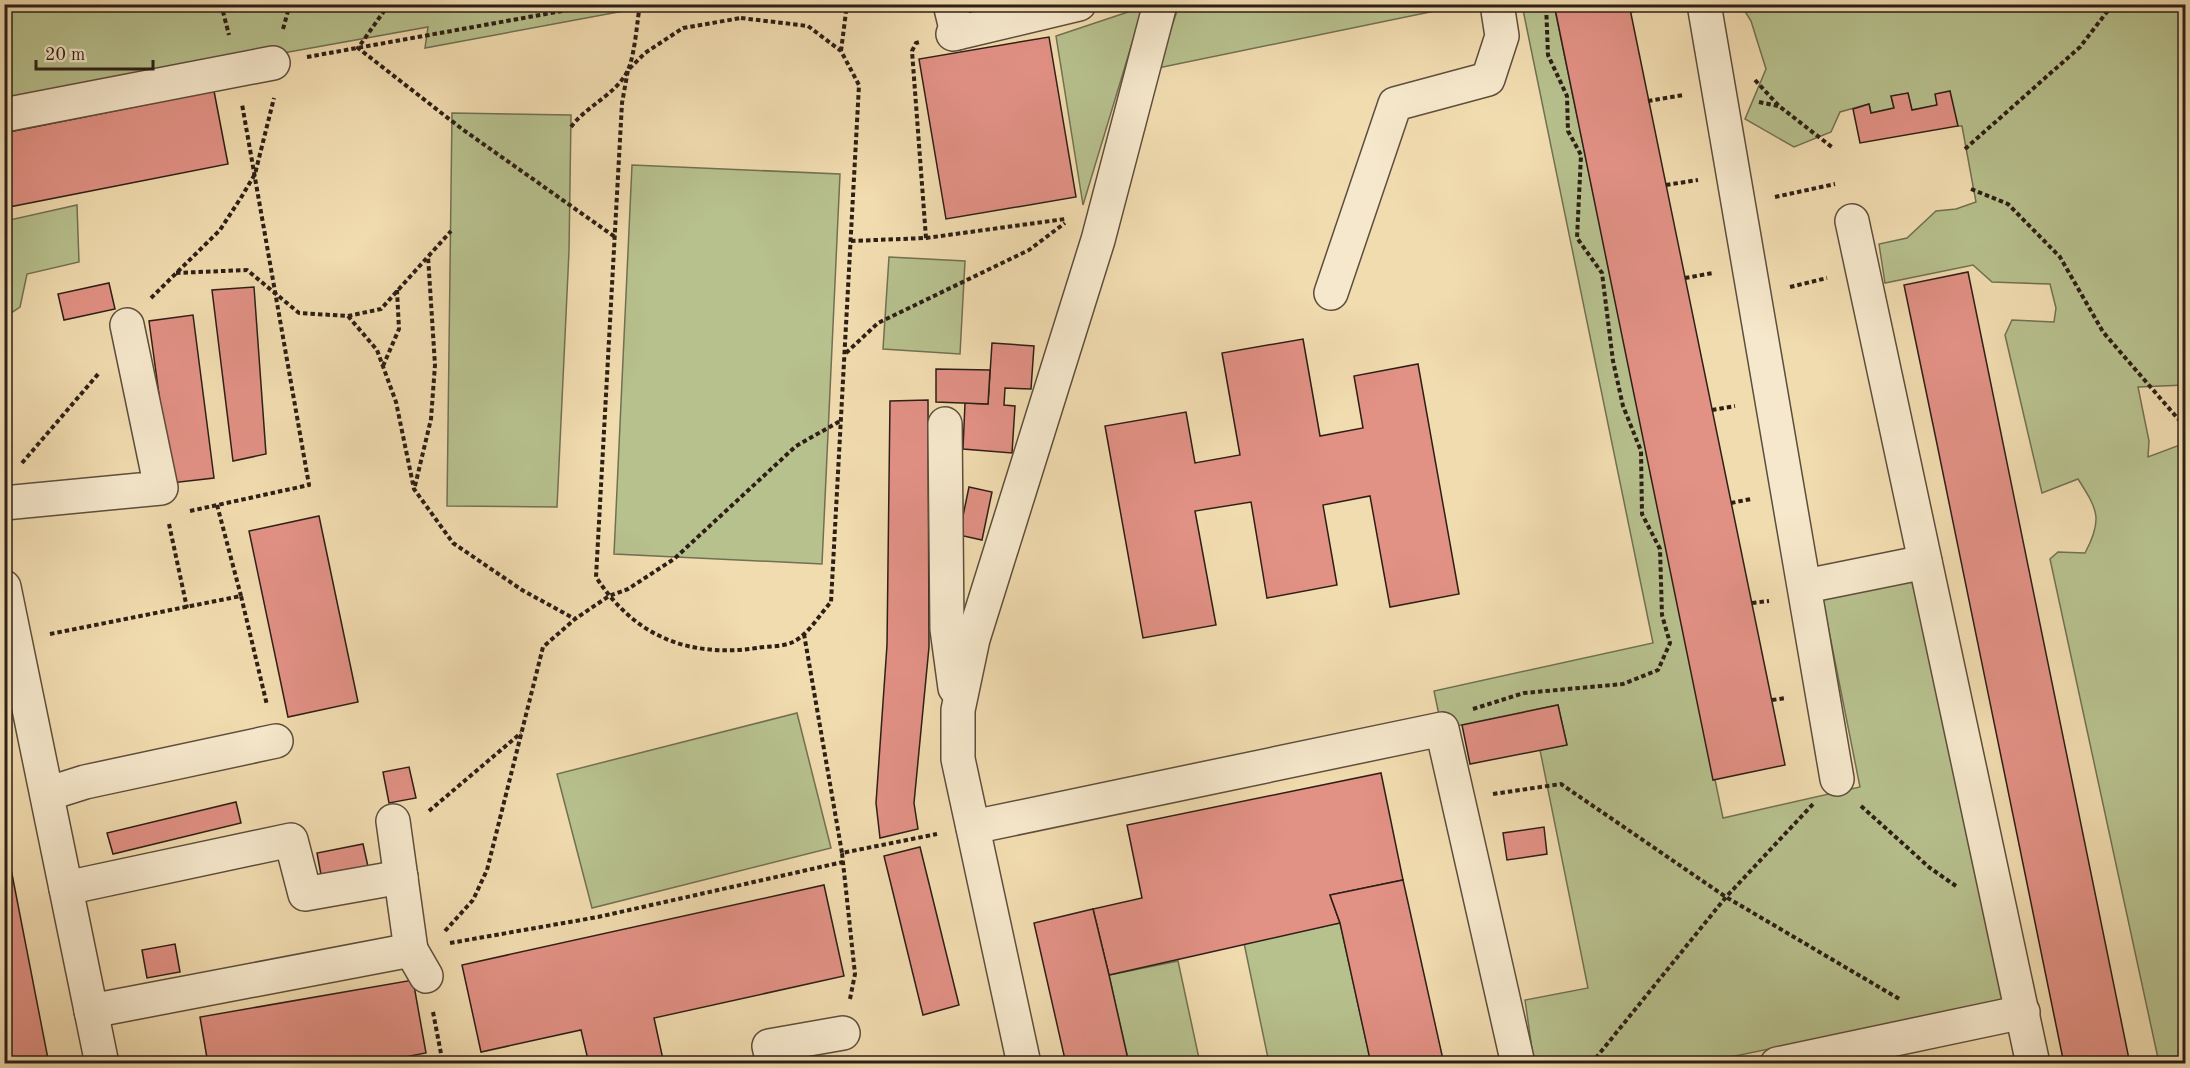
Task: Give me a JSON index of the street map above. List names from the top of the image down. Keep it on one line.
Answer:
{"scale_bar":"20 m"}
